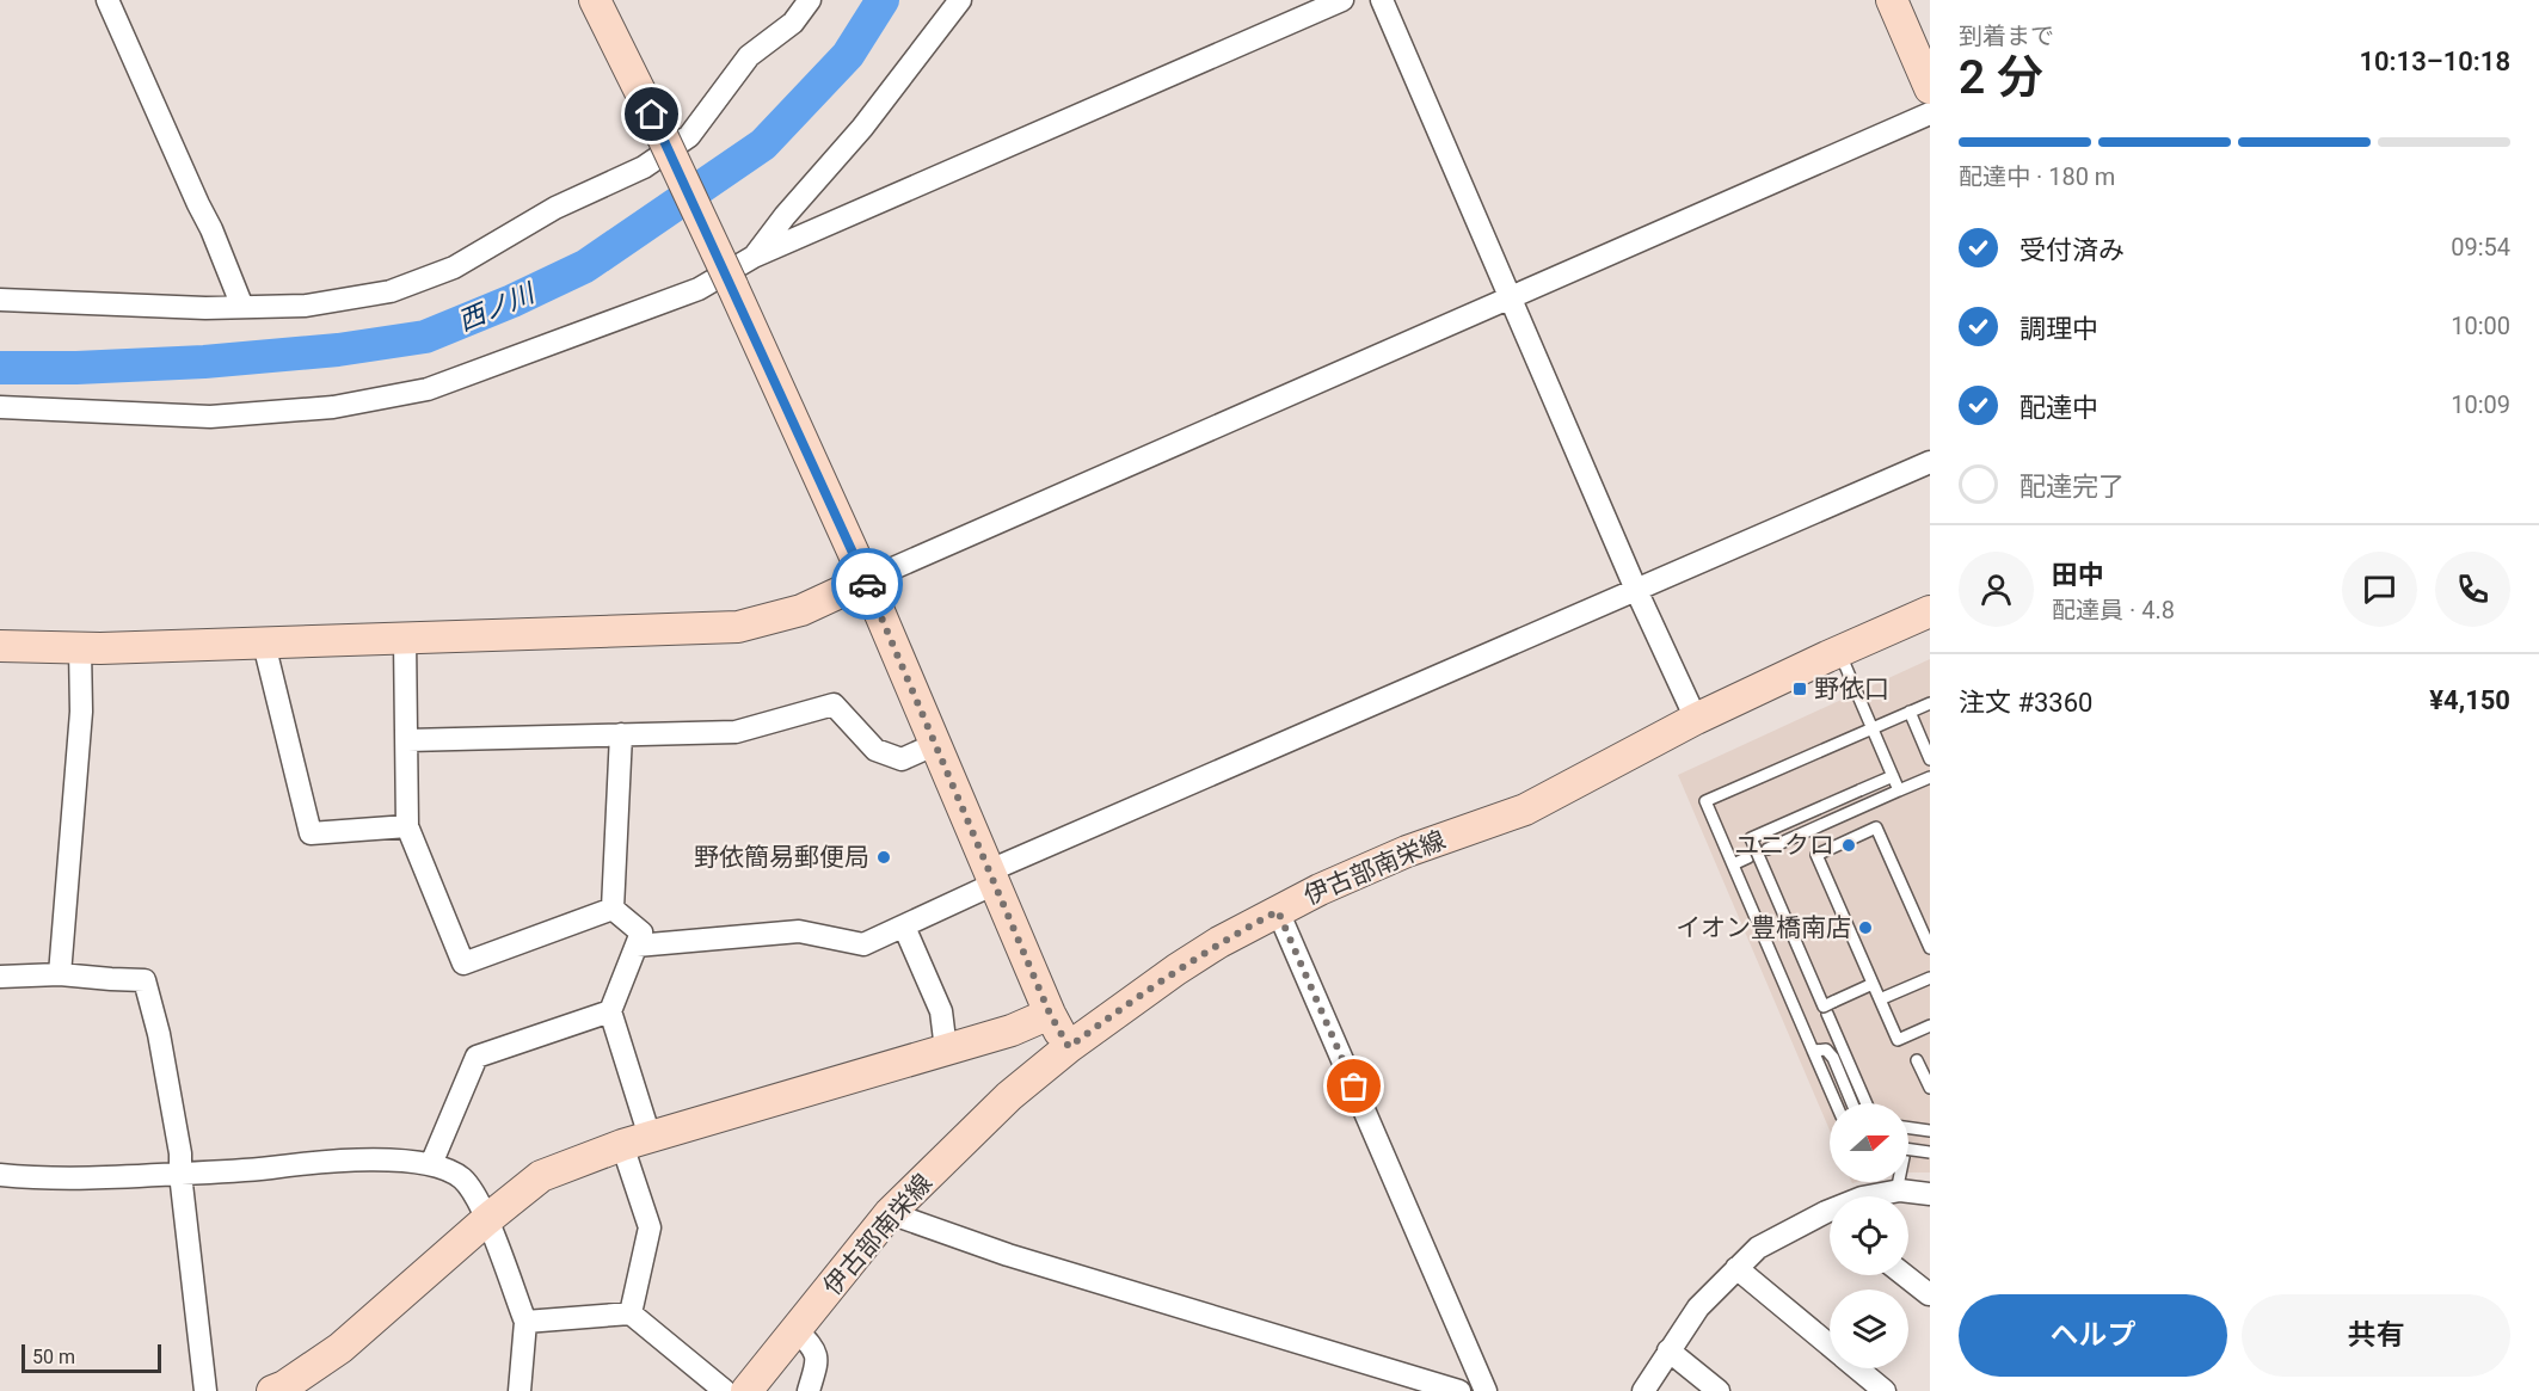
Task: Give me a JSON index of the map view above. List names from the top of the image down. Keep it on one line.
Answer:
{"streets":{"main road":["伊古部南栄線"]},"water":["西ノ川"],"places":{"transit":["野依口"],"other":["ユニクロ","野依簡易郵便局","イオン豊橋南店"]},"scale_bar":"50 m","north":"right","page":{"heading":["2 分","到着まで","10:13–10:18"],"panel":["田中","配達員 · 4.8","注文 #3360","¥4,150"],"bar":"配達中 · 180 m","list":[["受付済み","09:54"],["調理中","10:00"],["配達中","10:09"],"配達完了"],"buttons":["ヘルプ","共有"],"scale":"50 m"}}
